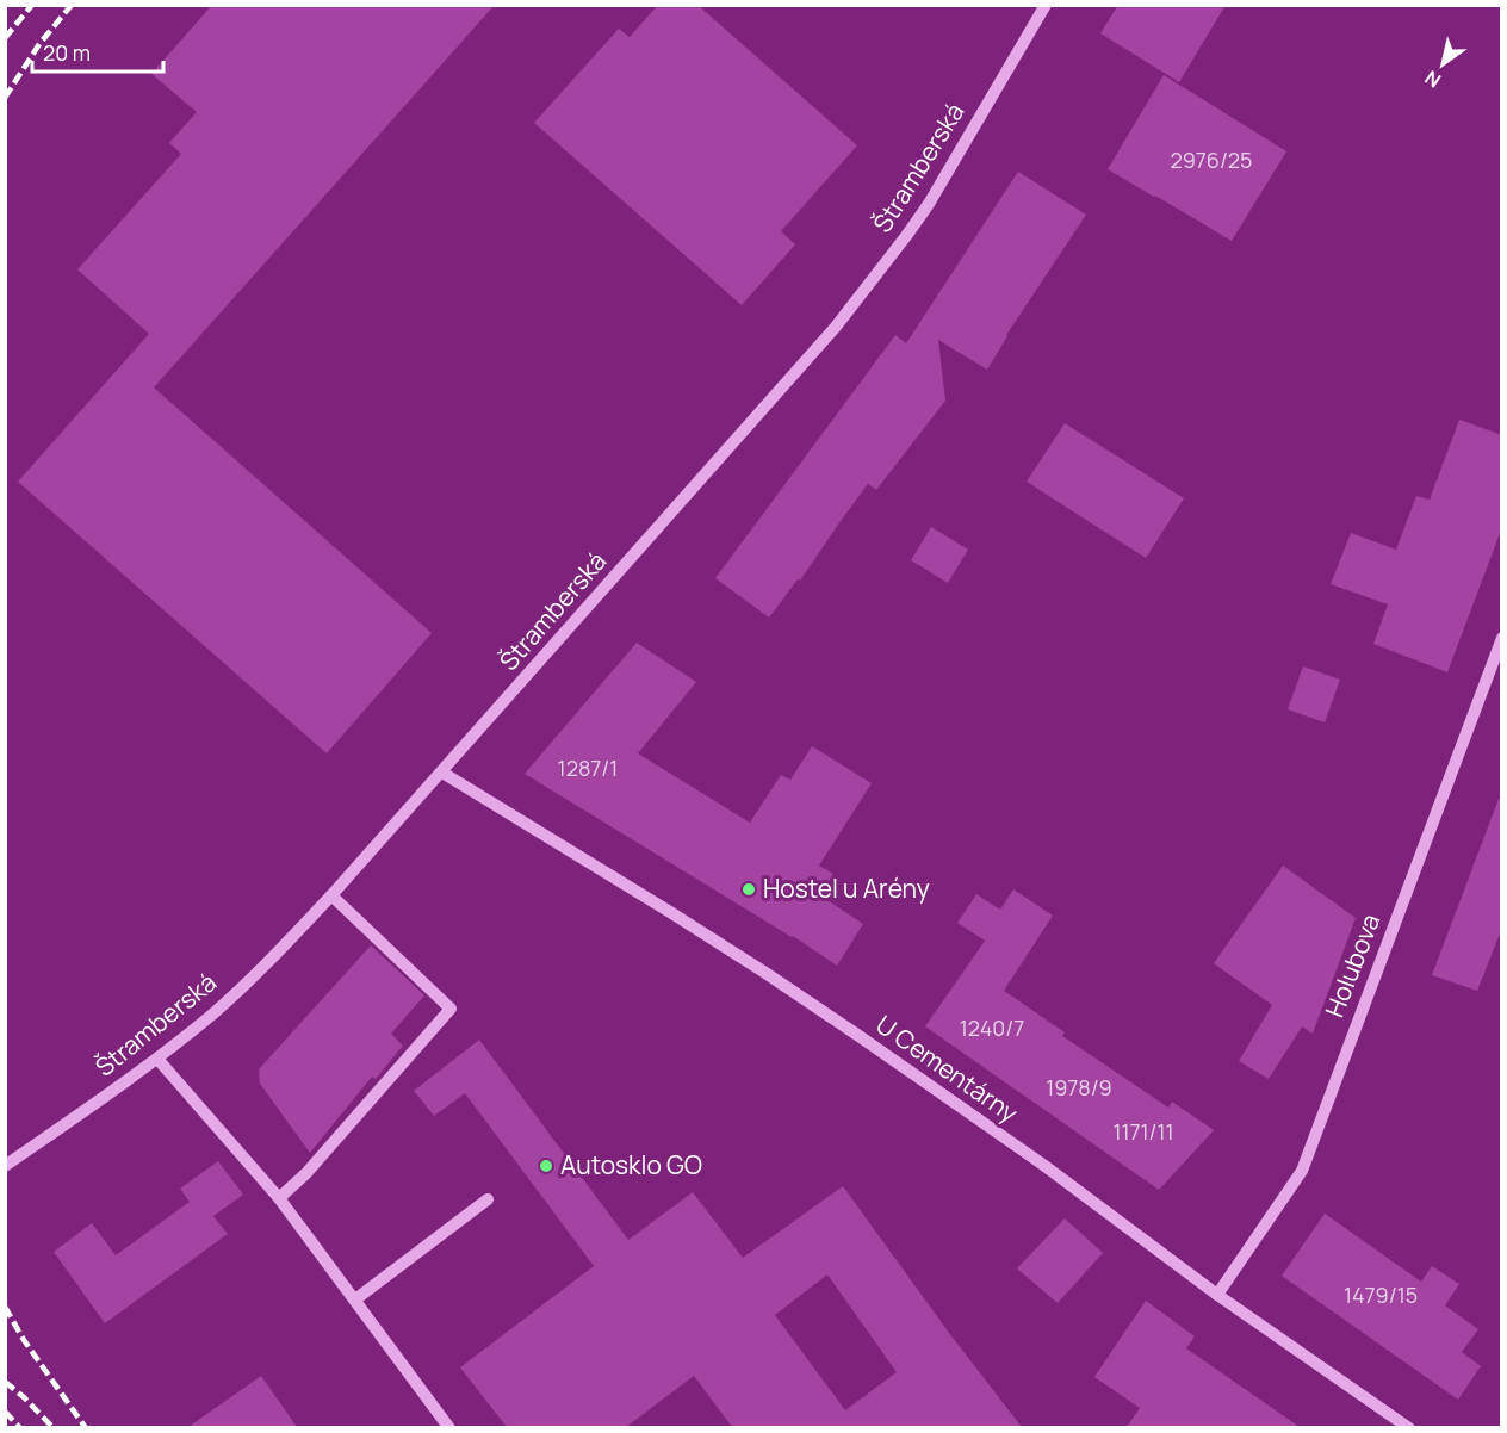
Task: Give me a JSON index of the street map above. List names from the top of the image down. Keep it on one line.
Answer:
{"streets":{"street":["Štramberská","Holubova","U Cementárny"]},"crossings":[["Štramberská","U Cementárny"],["Holubova","U Cementárny"]],"places":["Hostel u Arény","Autosklo GO"],"house_numbers":["2976/25","1287/1","1240/7","1978/9","1171/11","1479/15"],"scale_bar":"20 m","north":"bottom left"}
